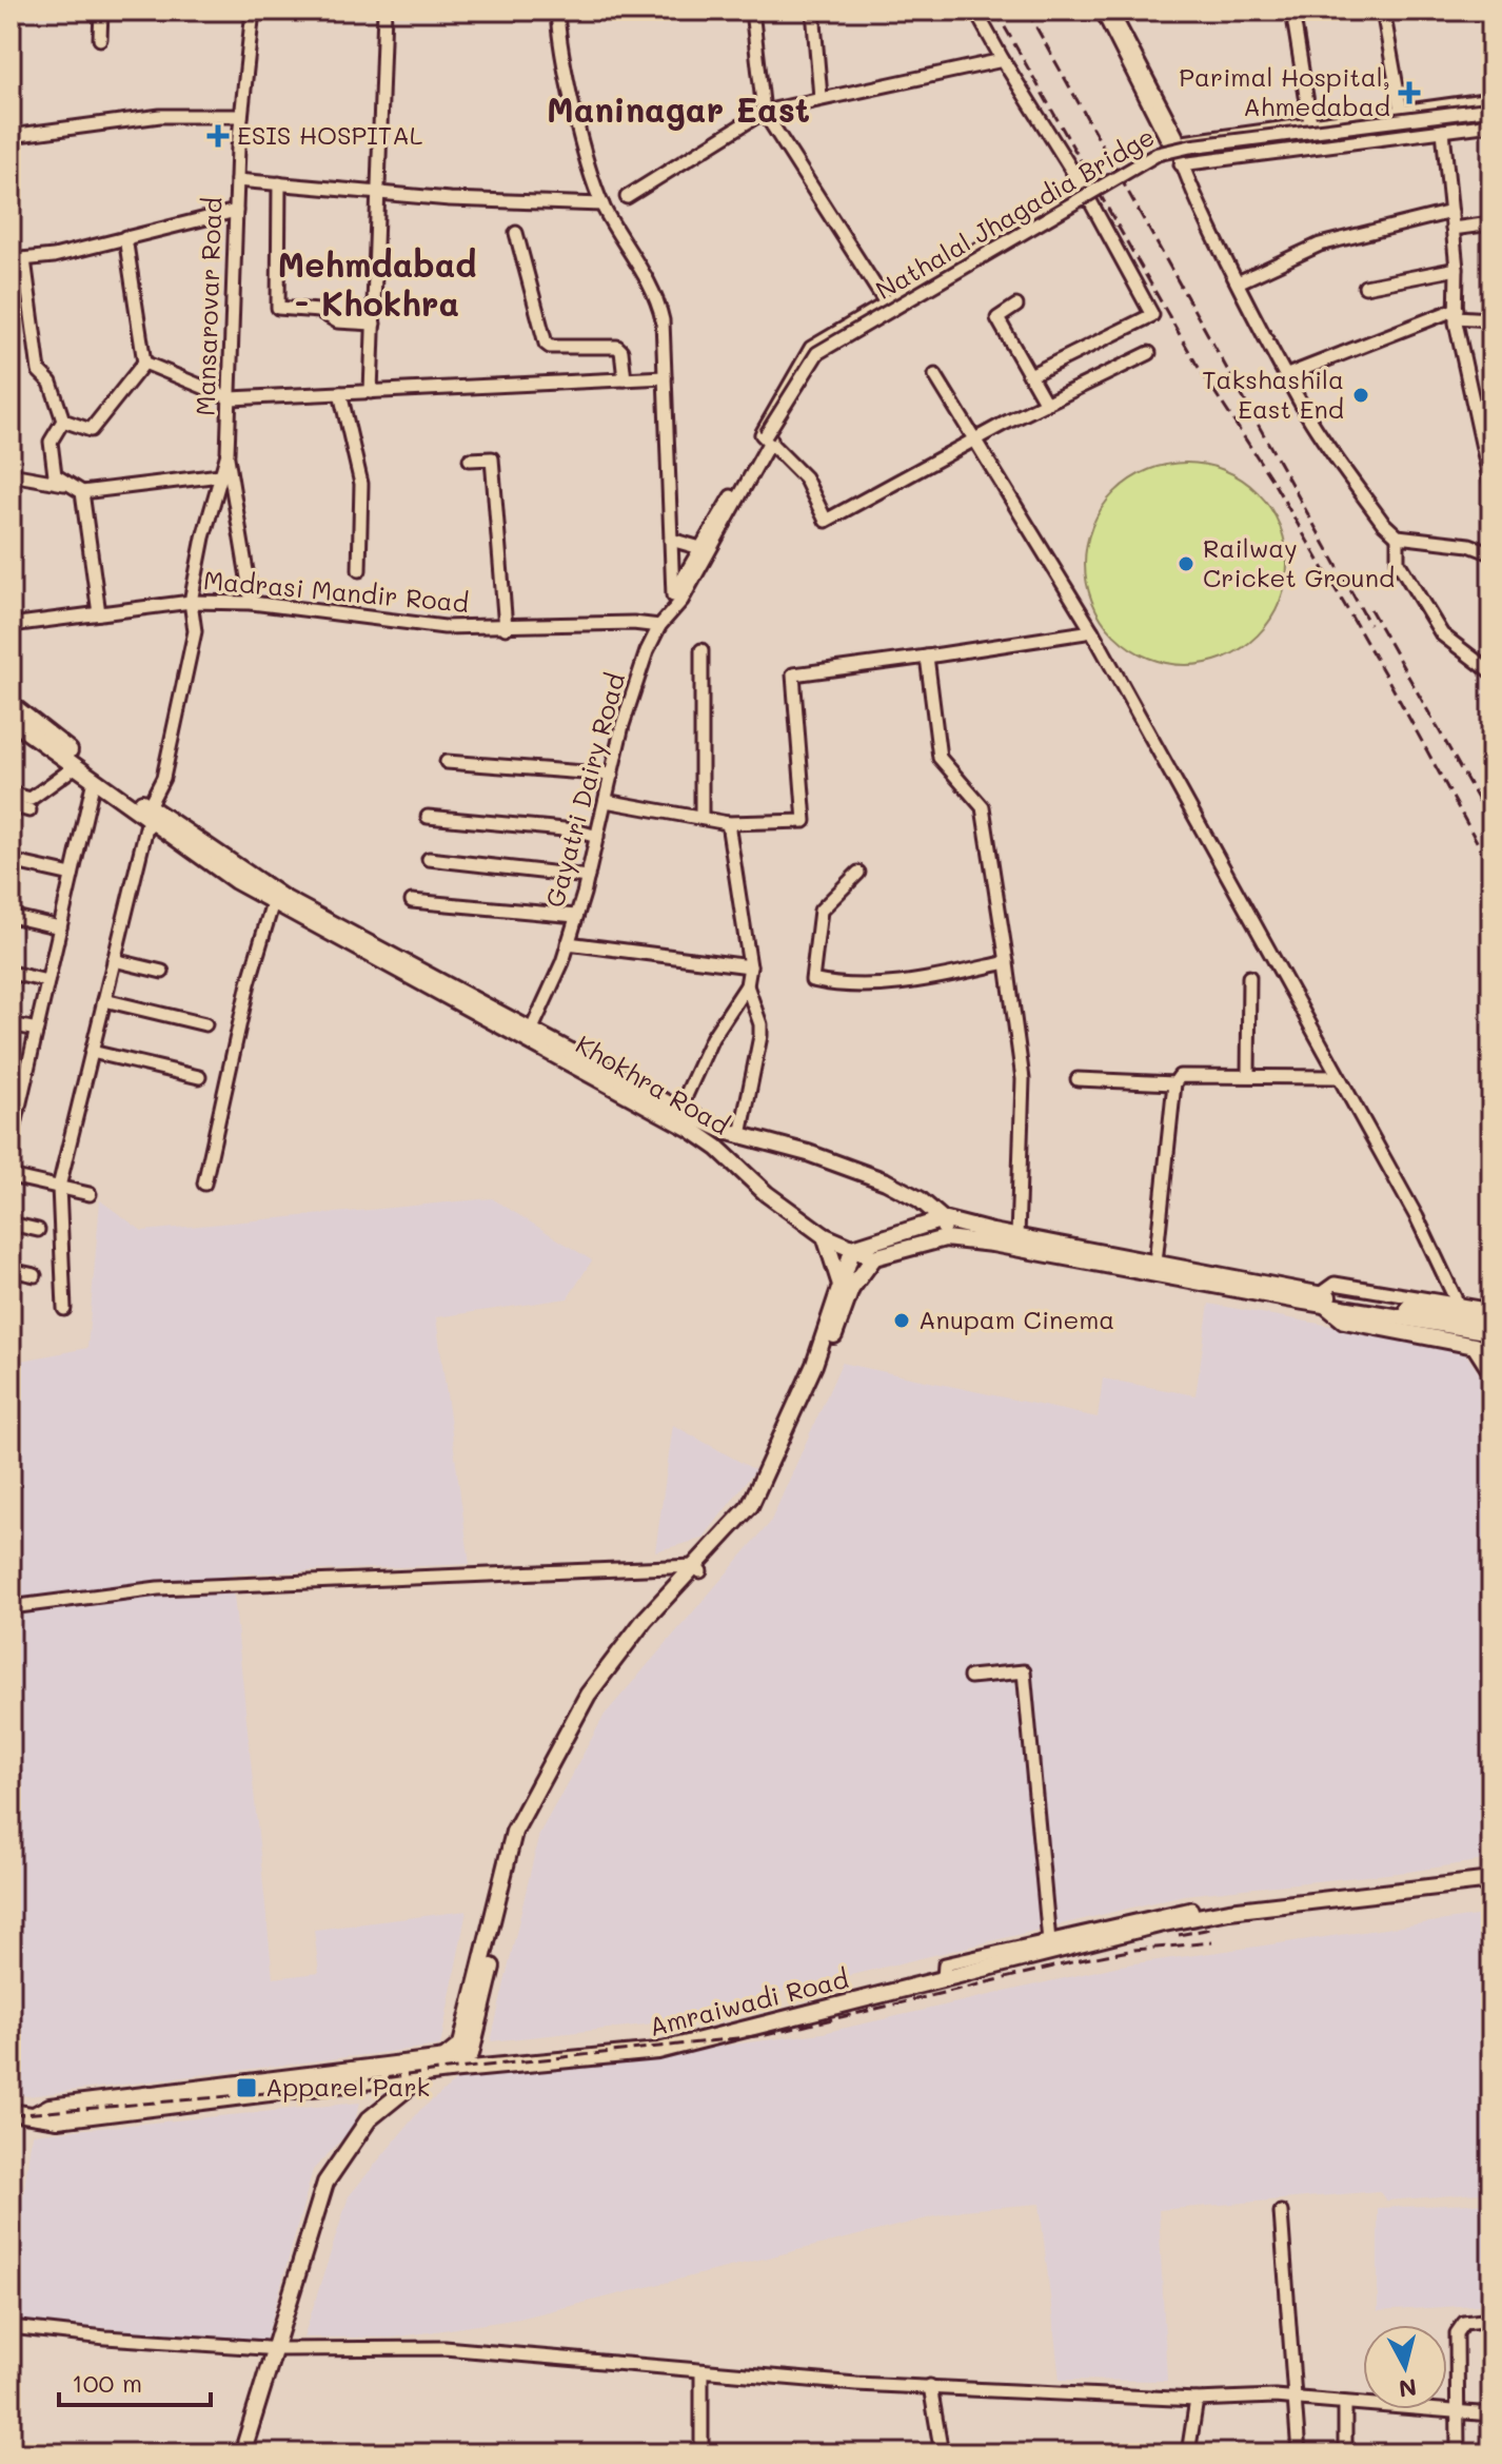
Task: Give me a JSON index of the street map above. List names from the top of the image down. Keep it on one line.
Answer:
{"streets":{"main road":["Khokhra Road","Amraiwadi Road"],"street":["Nathalal Jhagadia Bridge","Mansarovar Road","Madrasi Mandir Road","Gayatri Dairy Road"]},"crossings":[["Nathalal Jhagadia Bridge","Gayatri Dairy Road"],["Mansarovar Road","Madrasi Mandir Road"],["Mansarovar Road","Khokhra Road"],["Madrasi Mandir Road","Gayatri Dairy Road"],["Gayatri Dairy Road","Khokhra Road"]],"districts":["Maninagar East","Mehmdabad - Khokhra"],"places":{"health":["Parimal Hospital, Ahmedabad","ESIS HOSPITAL"],"other":["Takshashila East End","Railway Cricket Ground","Anupam Cinema"],"transit":["Apparel Park"]},"scale_bar":"100 m","north":"bottom"}
